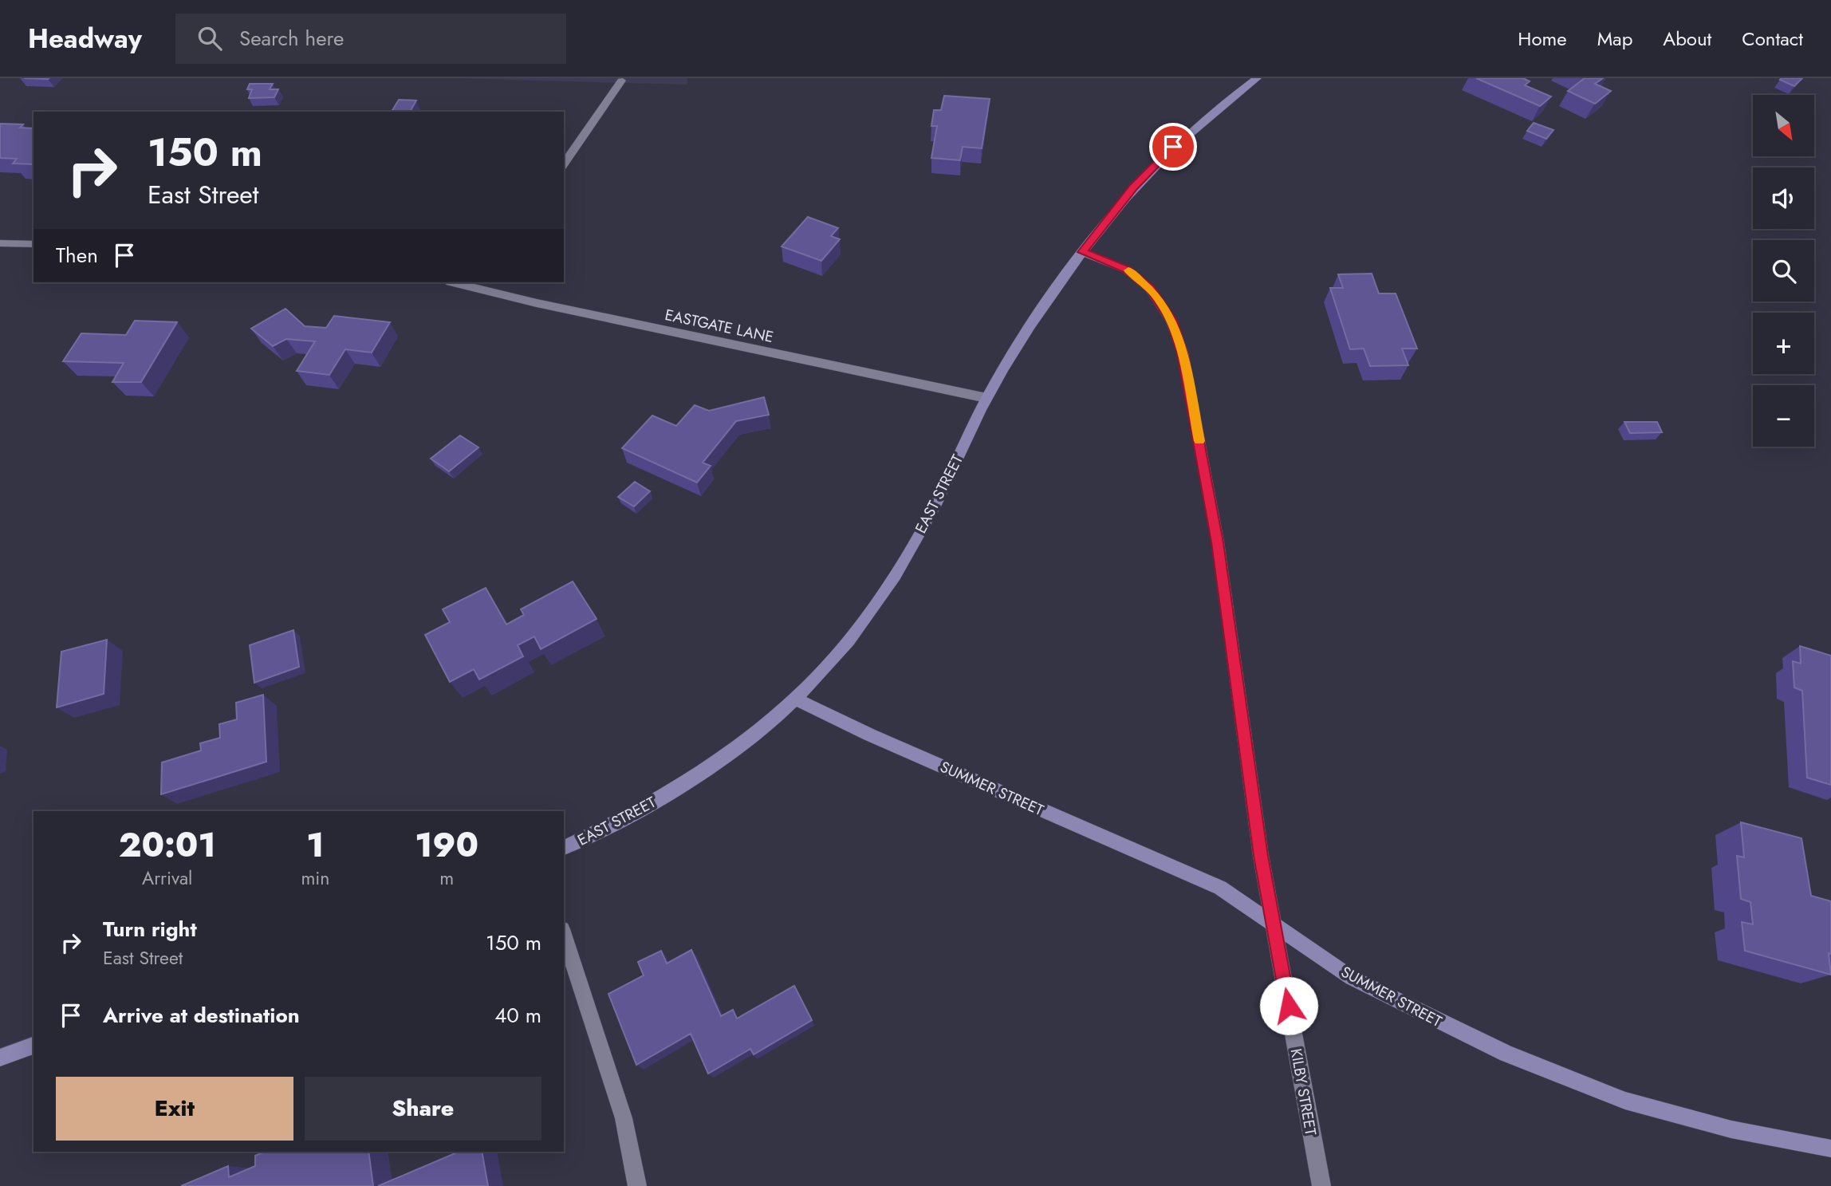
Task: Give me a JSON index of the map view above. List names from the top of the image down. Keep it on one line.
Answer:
{"streets":{"main road":["EAST STREET","SUMMER STREET"],"street":["EASTGATE LANE","KILBY STREET"]},"crossings":[["EASTGATE LANE","EAST STREET"],["EAST STREET","SUMMER STREET"],["EAST STREET","KILBY STREET"],["SUMMER STREET","KILBY STREET"]],"north":"bottom right","page":{"header":"Headway","search":"Search here","nav":["Home","Map","About","Contact"],"map_buttons":["+","−"],"turn":["150 m","East Street"],"then":"Then","eta":["20:01","Arrival","1","min","190","m"],"list":[{"name":"Turn right","note":"East Street","value":"150 m"},{"name":"Arrive at destination","value":"40 m"}],"buttons":["Exit","Share"]}}
